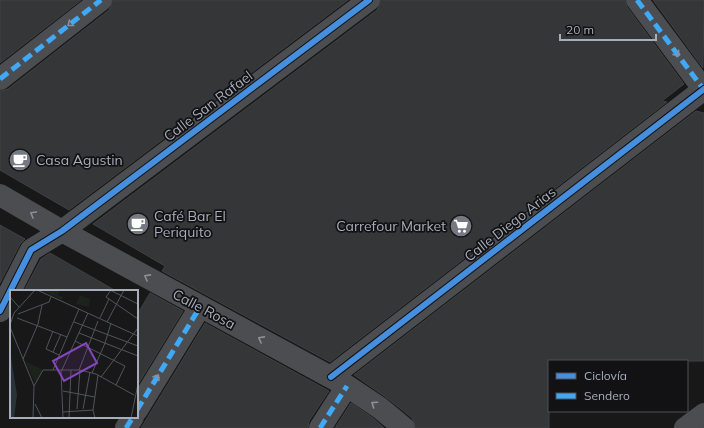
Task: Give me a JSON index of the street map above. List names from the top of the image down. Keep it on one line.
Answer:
{"streets":{"street":["Calle San Rafael","Calle Diego Arias","Calle Rosa"]},"crossings":[["Calle San Rafael","Calle Rosa"],["Calle Diego Arias","Calle Rosa"]],"one_way":["Calle Rosa"],"places":{"cafe":["Casa Agustin","Café Bar El Periquito"],"supermarket":["Carrefour Market"]},"legend":["Ciclovía","Sendero"],"scale_bar":"20 m"}
